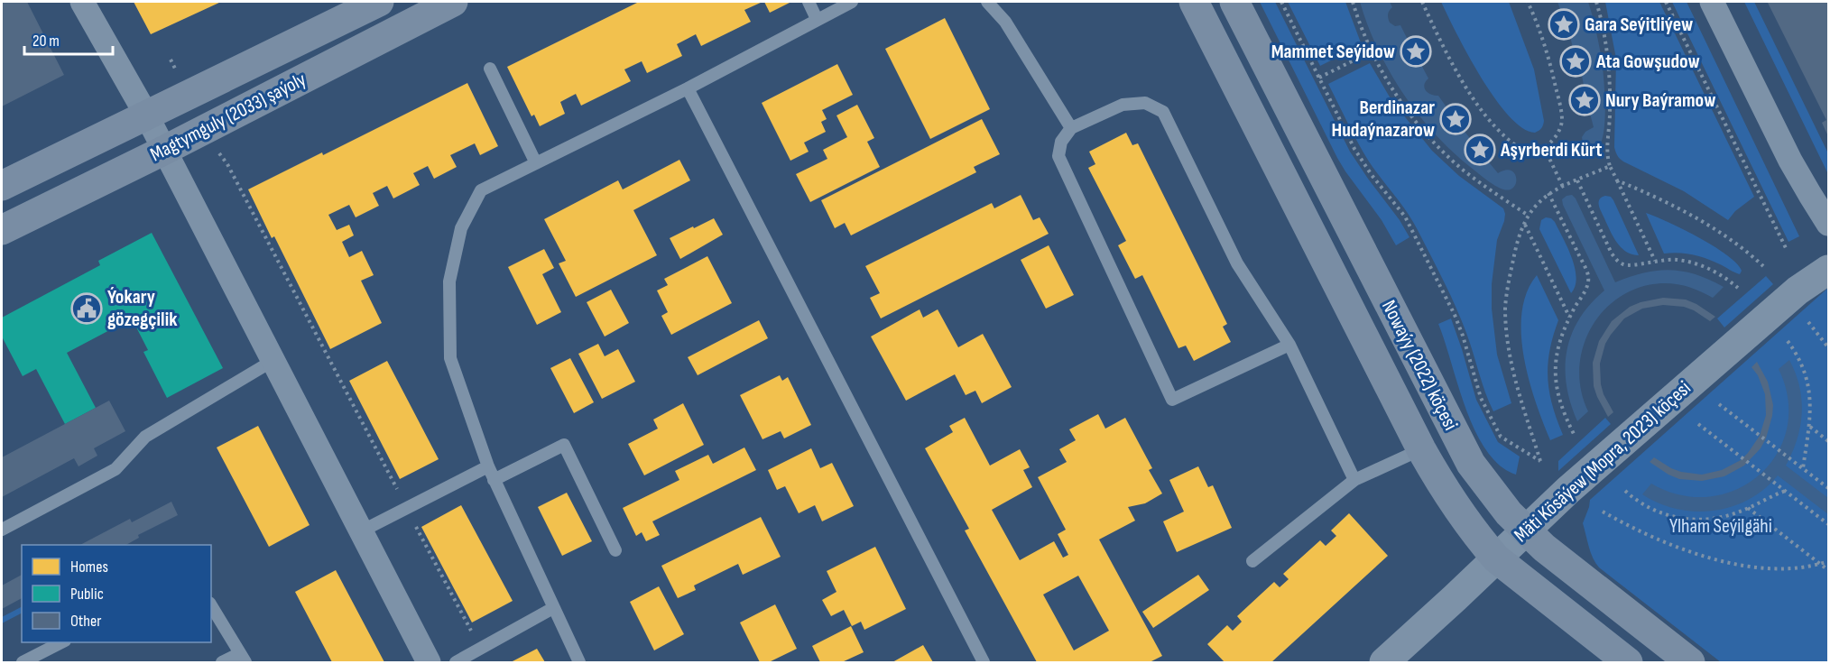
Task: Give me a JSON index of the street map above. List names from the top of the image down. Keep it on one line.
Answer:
{"streets":{"main road":["Magtymguly (2033) şaýoly","Nowaýy (2022) köçesi"],"street":["Mäti Kösäýew (Mopra, 2023) köçesi"]},"crossings":[["Nowaýy (2022) köçesi","Mäti Kösäýew (Mopra, 2023) köçesi"]],"parks":["Ylham Seýilgähi"],"places":{"place":["Gara Seýitliýew","Mammet Seýidow","Ata Gowşudow","Nury Baýramow","Berdinazar Hudaýnazarow","Aşyrberdi Kürt"],"public building":["Ýokary gözegçilik"]},"legend":["Homes","Public","Other"],"scale_bar":"20 m"}
